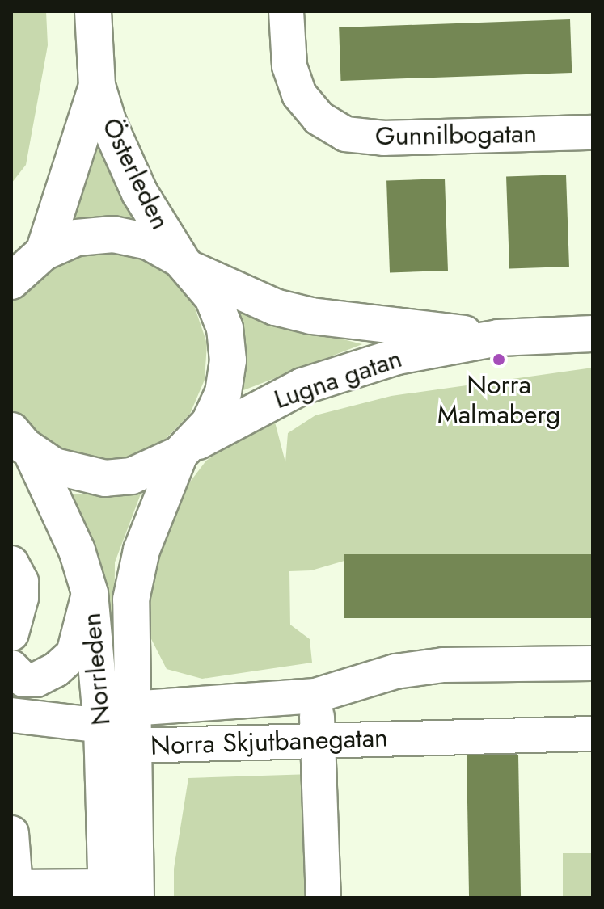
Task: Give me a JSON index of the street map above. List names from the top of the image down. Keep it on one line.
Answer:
{"streets":{"main road":["Österleden","Lugna gatan","Norrleden"],"street":["Gunnilbogatan","Norra Skjutbanegatan"]},"crossings":[["Österleden","Lugna gatan"],["Österleden","Norrleden"],["Lugna gatan","Norrleden"],["Norrleden","Norra Skjutbanegatan"]],"places":["Norra Malmaberg"]}
